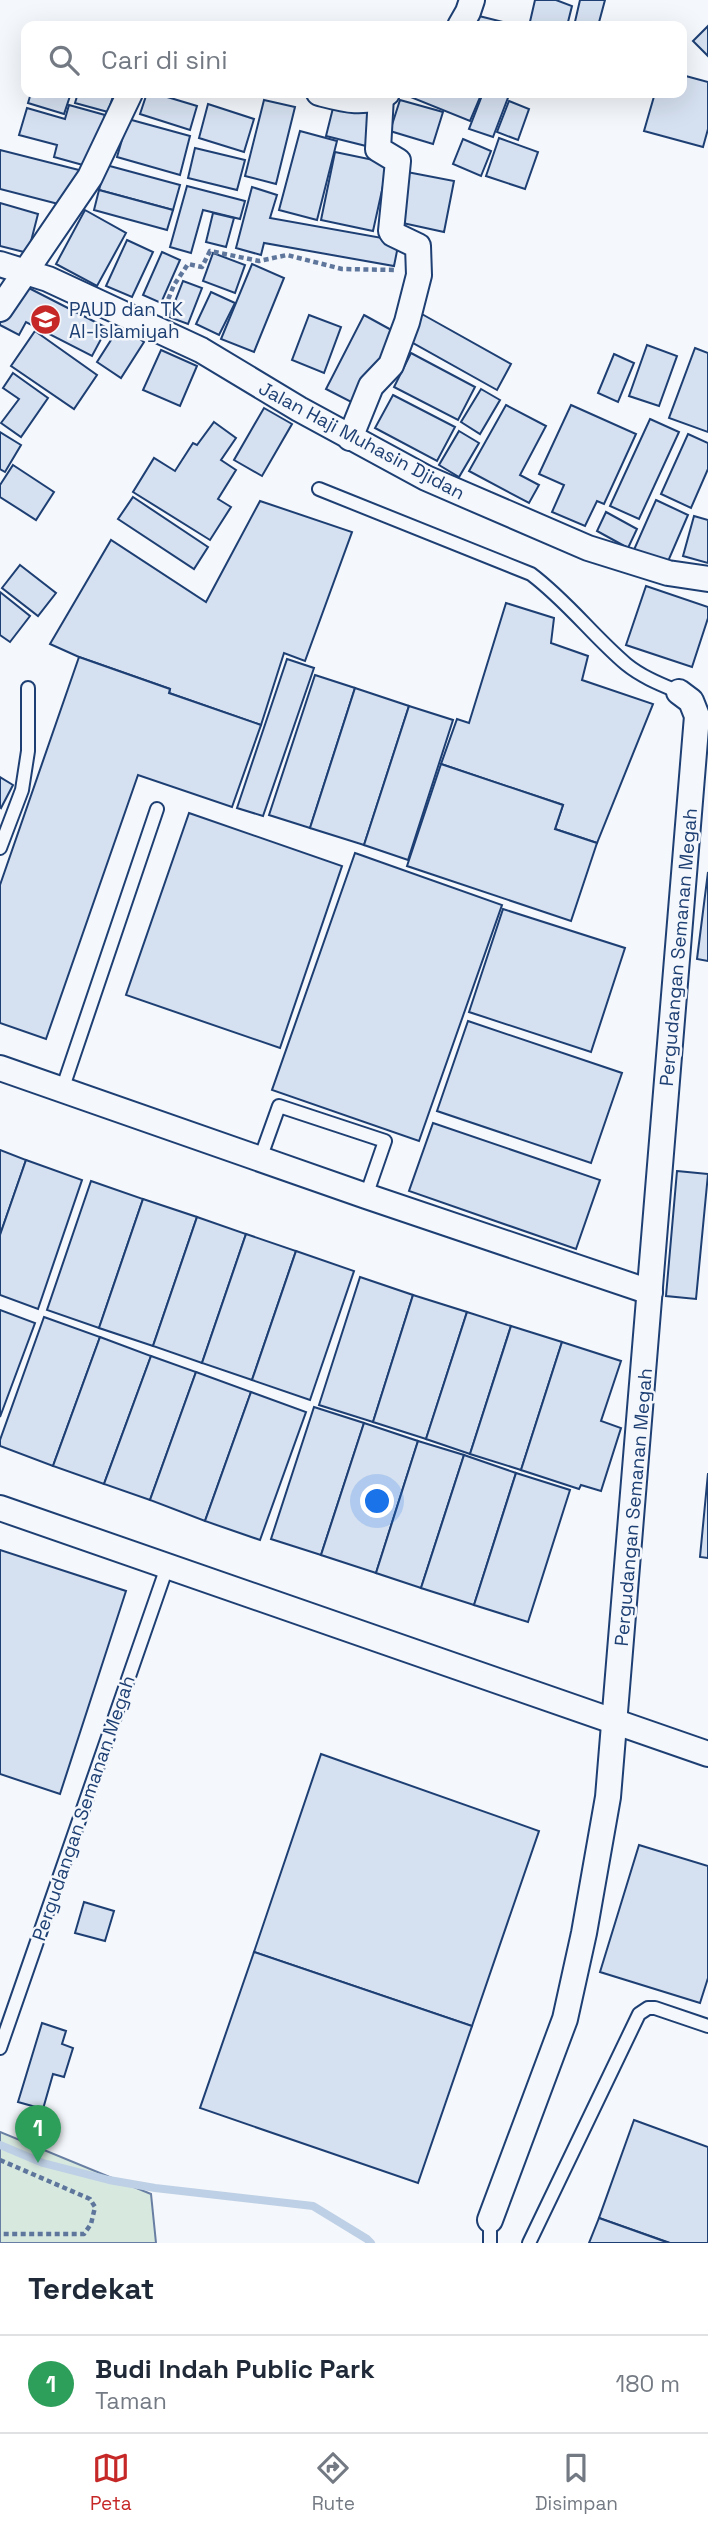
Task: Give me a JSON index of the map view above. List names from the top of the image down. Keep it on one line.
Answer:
{"streets":{"street":["Jalan Haji Muhasin Djidan","Pergudangan Semanan Megah"]},"places":{"school or university":["PAUD dan TK Al-Islamiyah"]},"page":{"search":"Cari di sini","pins":"1","heading":"Terdekat","list":[{"mark":"1","name":"Budi Indah Public Park","note":"Taman","value":"180 m"}],"nav":["Peta","Rute","Disimpan"]}}
